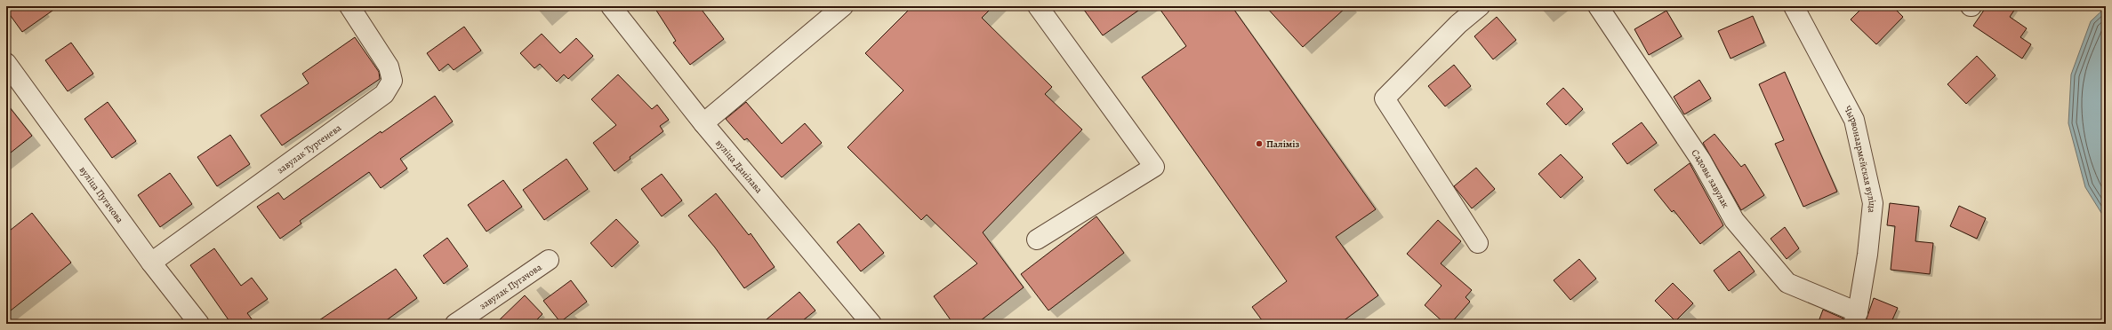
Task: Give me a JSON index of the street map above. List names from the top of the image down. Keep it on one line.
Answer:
{"streets":{"street":["завулак Тургенева","Чырвонаармейская вуліца","вуліца Данілава","Садовы завулак","вуліца Пугачова","завулак Пугачова"]},"crossings":[["завулак Тургенева","вуліца Пугачова"],["Чырвонаармейская вуліца","Садовы завулак"]],"places":["Паліміз"]}
